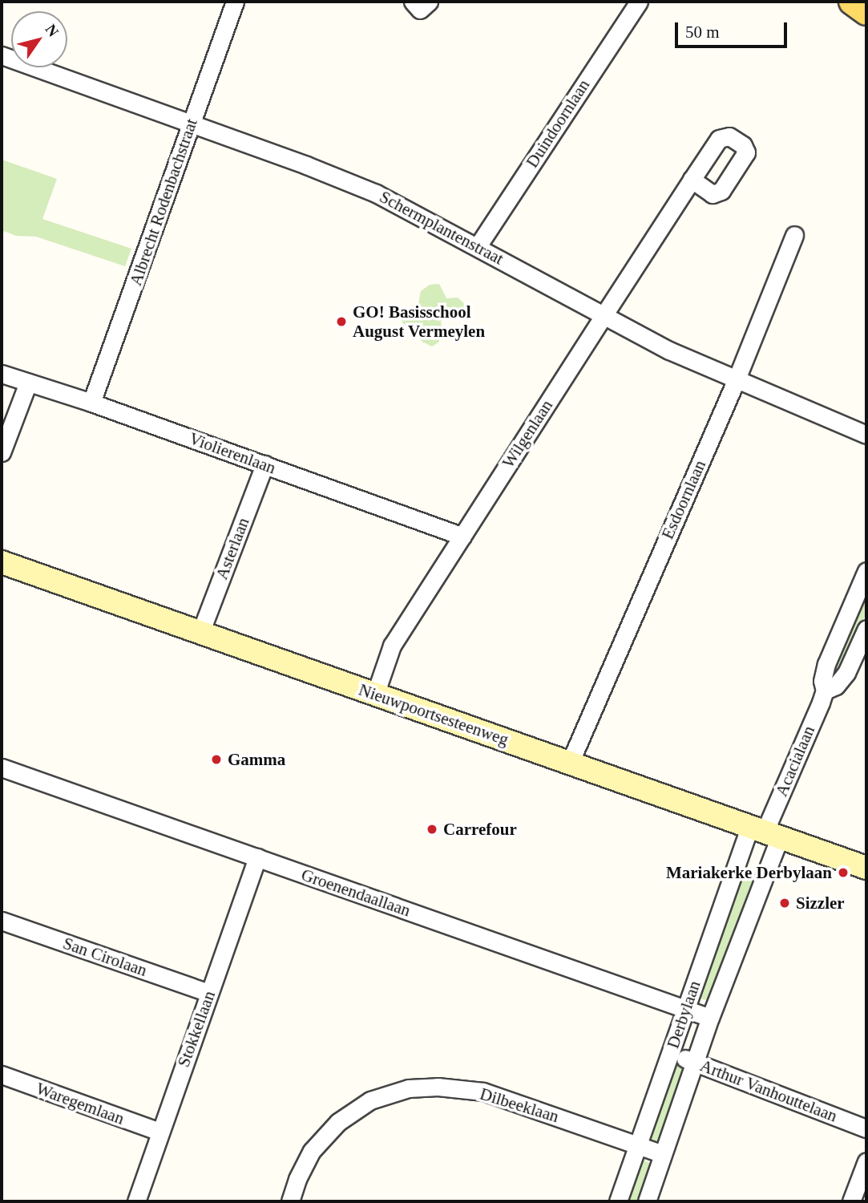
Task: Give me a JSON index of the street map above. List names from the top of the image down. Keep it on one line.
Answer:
{"streets":{"main road":["Nieuwpoortsesteenweg"],"street":["Duindoornlaan","Albrecht Rodenbachstraat","Schermplantenstraat","Wilgenlaan","Violierenlaan","Esdoornlaan","Asterlaan","Acacialaan","Groenendaallaan","San Cirolaan","Derbylaan","Stokkellaan","Arthur Vanhouttelaan","Waregemlaan","Dilbeeklaan"]},"crossings":[["Duindoornlaan","Schermplantenstraat"],["Albrecht Rodenbachstraat","Schermplantenstraat"],["Albrecht Rodenbachstraat","Violierenlaan"],["Schermplantenstraat","Wilgenlaan"],["Schermplantenstraat","Esdoornlaan"],["Wilgenlaan","Violierenlaan"],["Wilgenlaan","Nieuwpoortsesteenweg"],["Violierenlaan","Asterlaan"],["Esdoornlaan","Nieuwpoortsesteenweg"],["Asterlaan","Nieuwpoortsesteenweg"],["Nieuwpoortsesteenweg","Acacialaan"],["Nieuwpoortsesteenweg","Derbylaan"],["Acacialaan","Derbylaan"],["Groenendaallaan","Derbylaan"],["Groenendaallaan","Stokkellaan"],["San Cirolaan","Stokkellaan"],["Derbylaan","Arthur Vanhouttelaan"],["Derbylaan","Dilbeeklaan"],["Stokkellaan","Waregemlaan"]],"places":["GO! Basisschool August Vermeylen","Gamma","Carrefour","Mariakerke Derbylaan","Sizzler"],"scale_bar":"50 m","north":"top right"}
